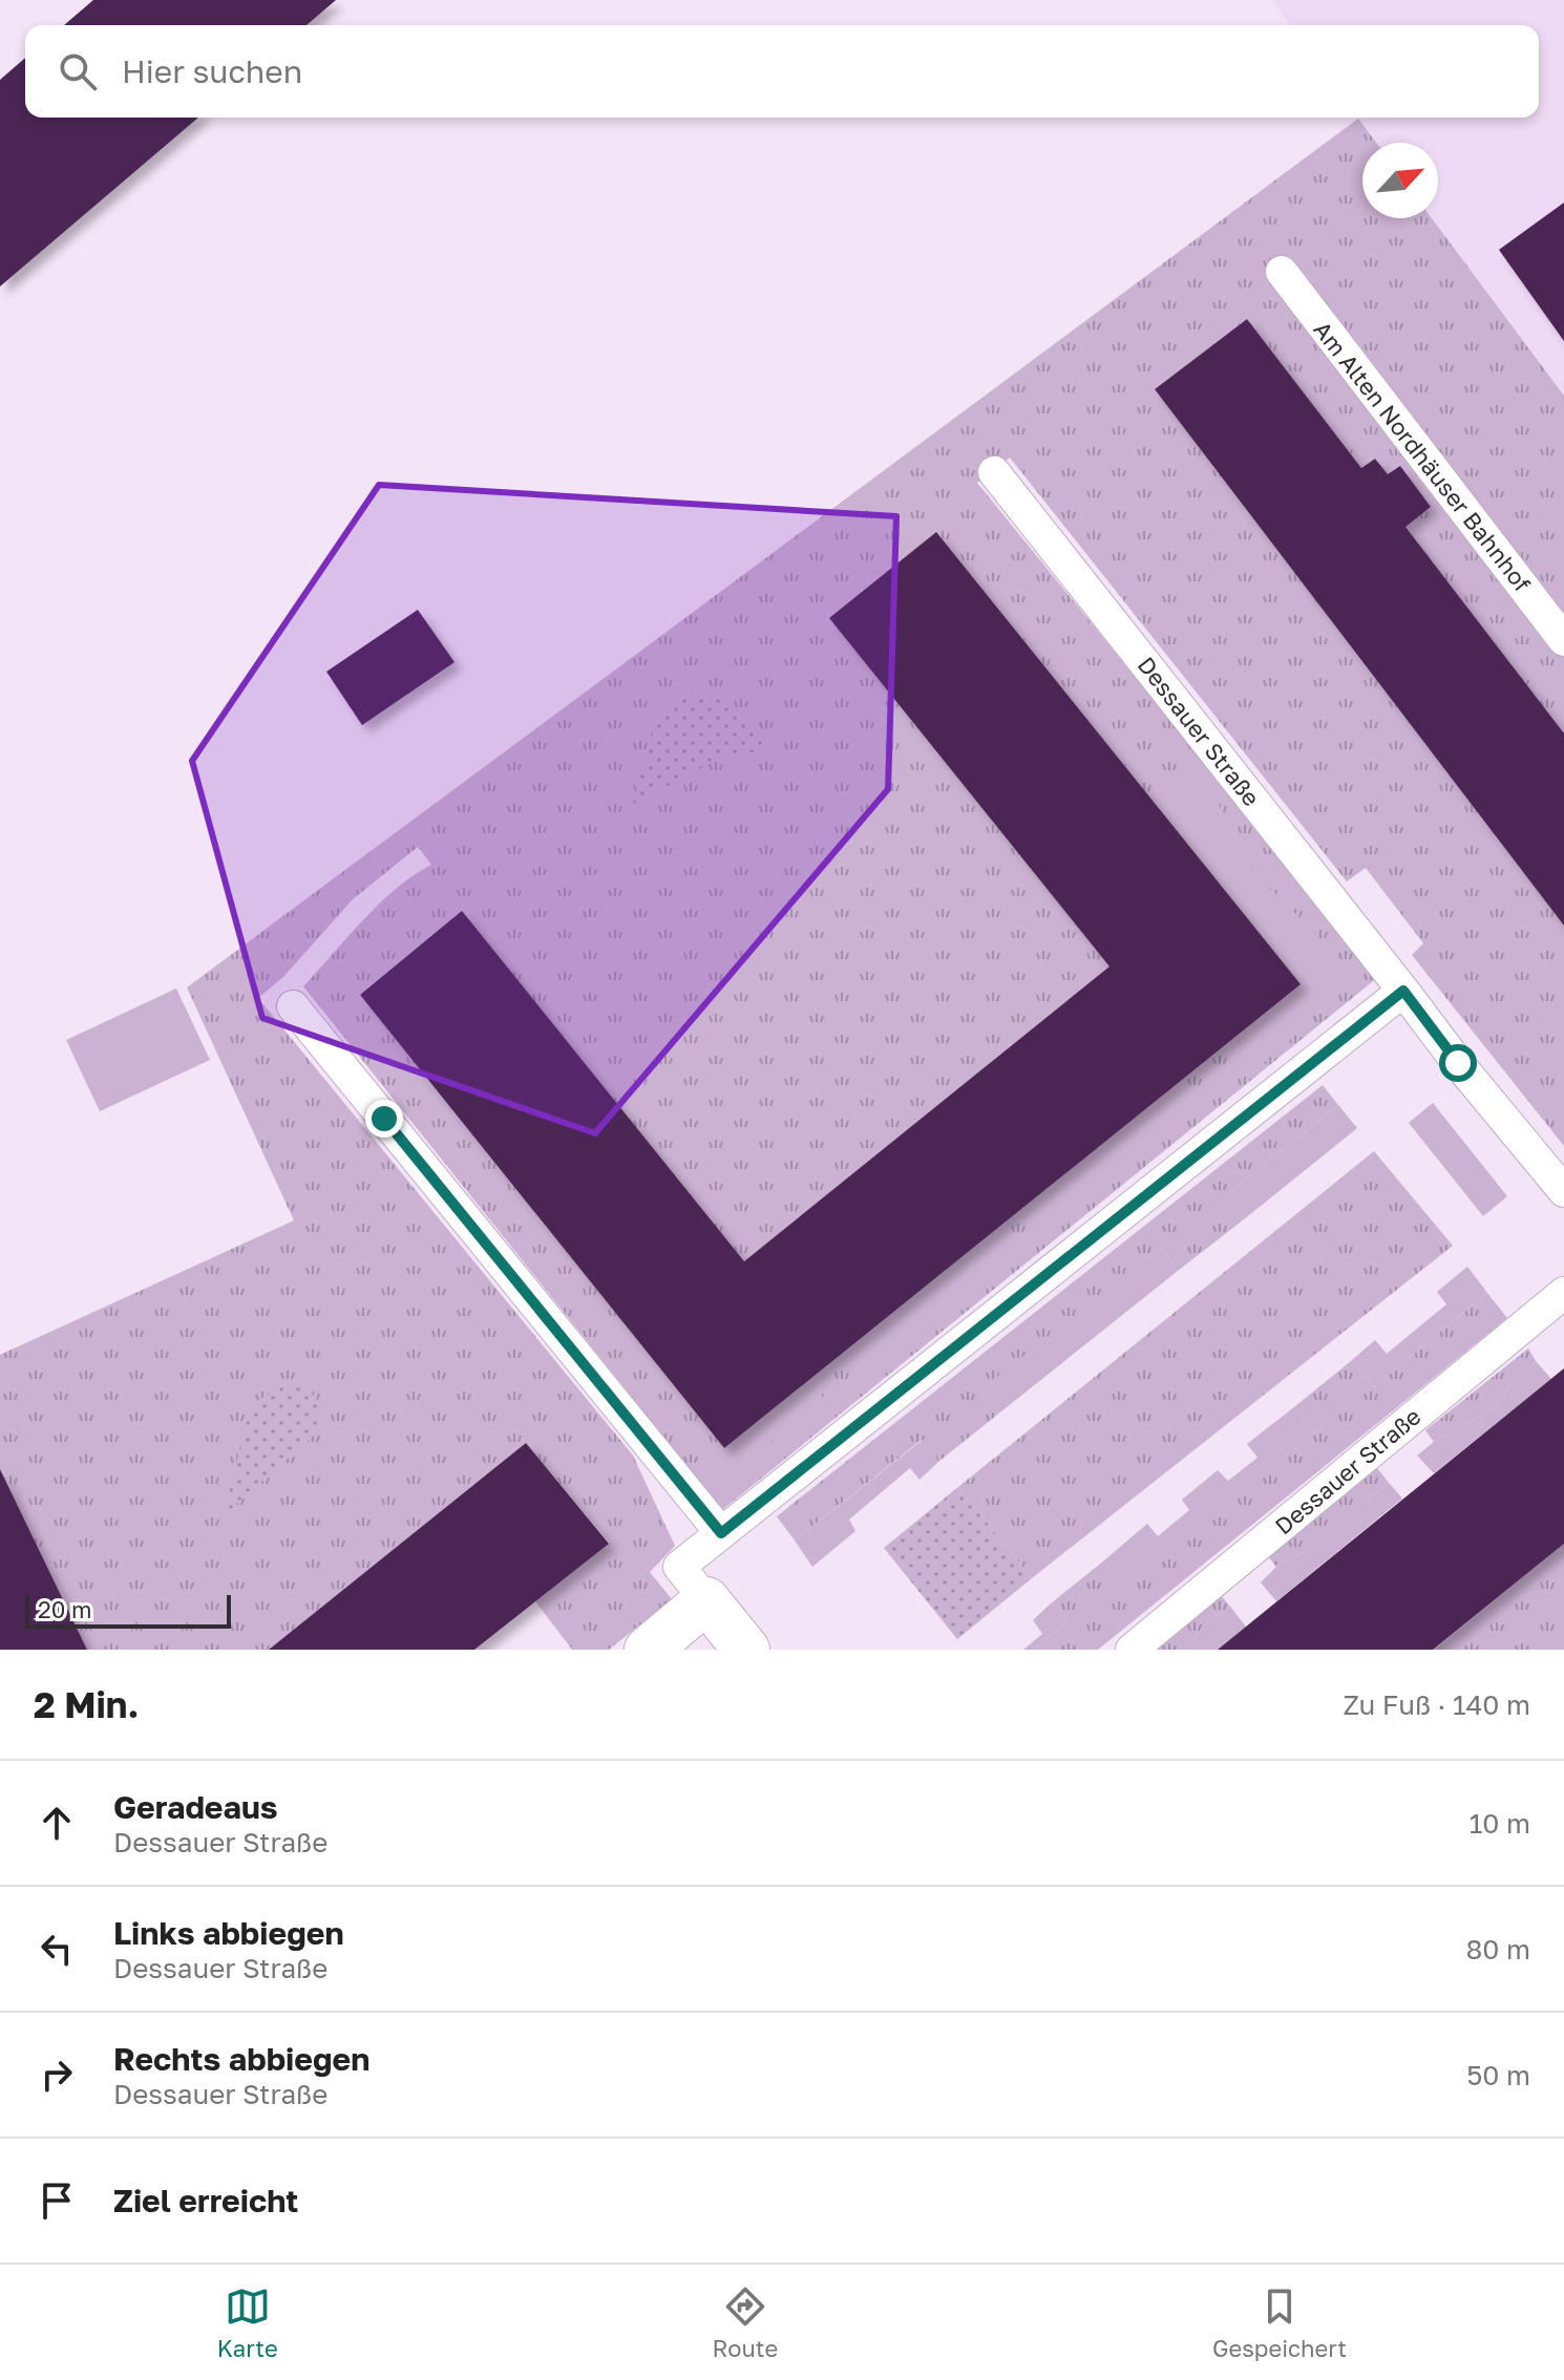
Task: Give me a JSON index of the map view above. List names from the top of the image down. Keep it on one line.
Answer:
{"streets":{"lane":["Am Alten Nordhäuser Bahnhof","Dessauer Straße"]},"scale_bar":"20 m","north":"top right","page":{"search":"Hier suchen","scale":"20 m","heading":["2 Min.","Zu Fuß · 140 m"],"list":[["Geradeaus","Dessauer Straße","10 m"],["Links abbiegen","Dessauer Straße","80 m"],["Rechts abbiegen","Dessauer Straße","50 m"],"Ziel erreicht"],"nav":["Karte","Route","Gespeichert"]}}
